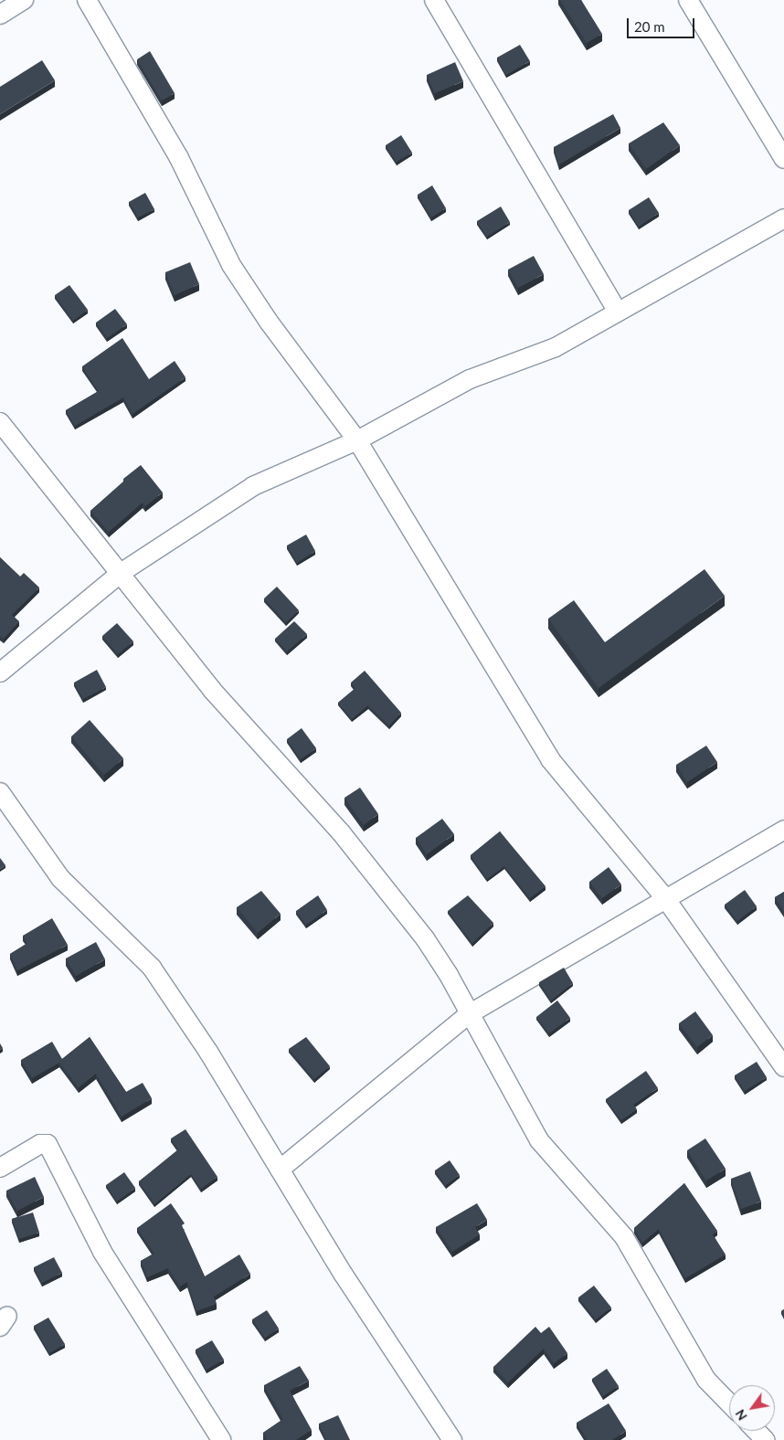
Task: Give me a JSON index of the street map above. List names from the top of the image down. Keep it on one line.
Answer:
{"scale_bar":"20 m","north":"bottom left"}
